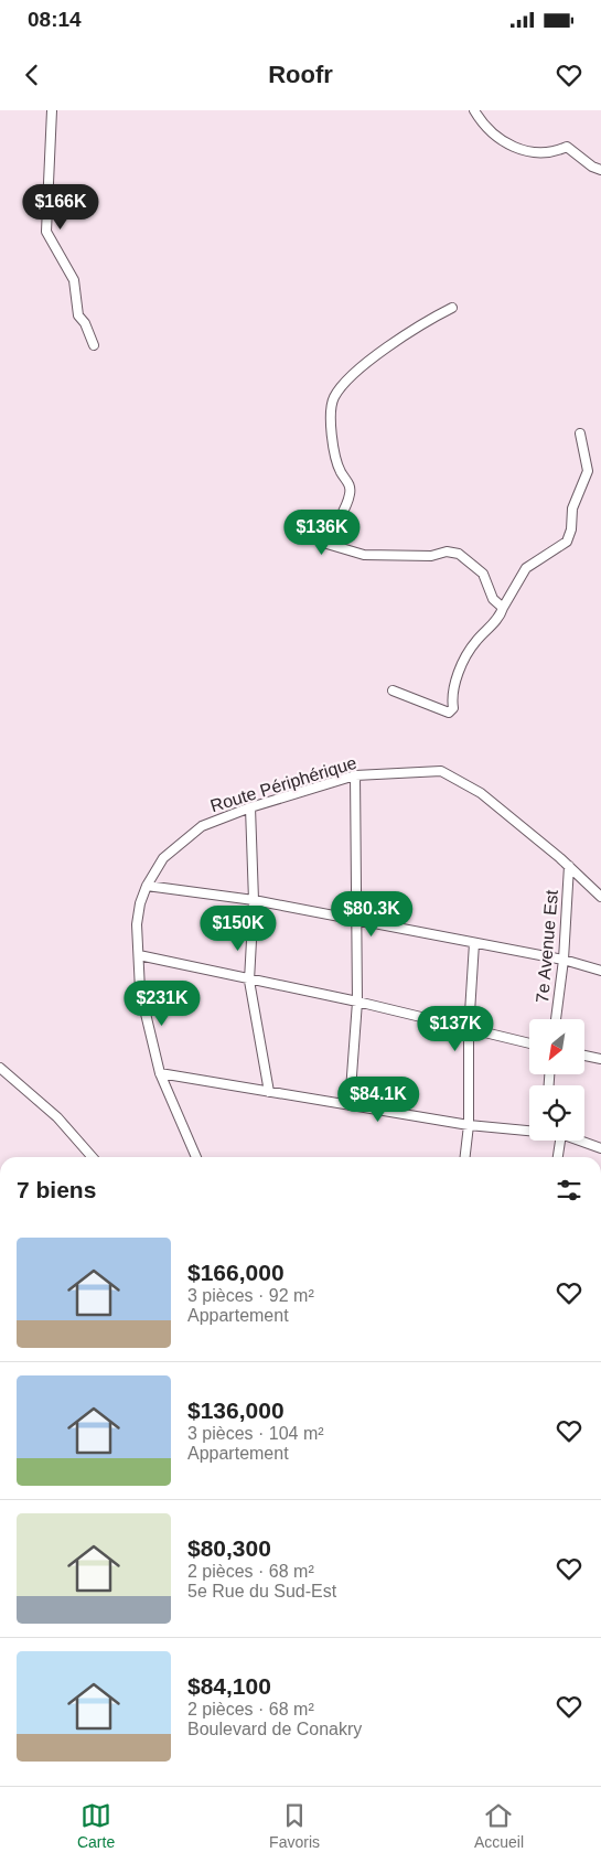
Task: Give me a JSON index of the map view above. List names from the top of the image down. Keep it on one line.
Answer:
{"streets":{"street":["Route Périphérique","7e Avenue Est"]},"crossings":[["Route Périphérique","7e Avenue Est"]],"north":"bottom left","page":{"status":"08:14","header":"Roofr","price":["$166K","$136K","$80.3K","$150K","$231K","$137K","$84.1K"],"heading":"7 biens","list":[{"name":"$166,000","note":"3 pièces · 92 m² · Appartement"},{"name":"$136,000","note":"3 pièces · 104 m² · Appartement"},{"name":"$80,300","note":"2 pièces · 68 m² · 5e Rue du Sud-Est"},{"name":"$84,100","note":"2 pièces · 68 m² · Boulevard de Conakry"}],"tabs":["Carte","Favoris","Accueil"]}}
